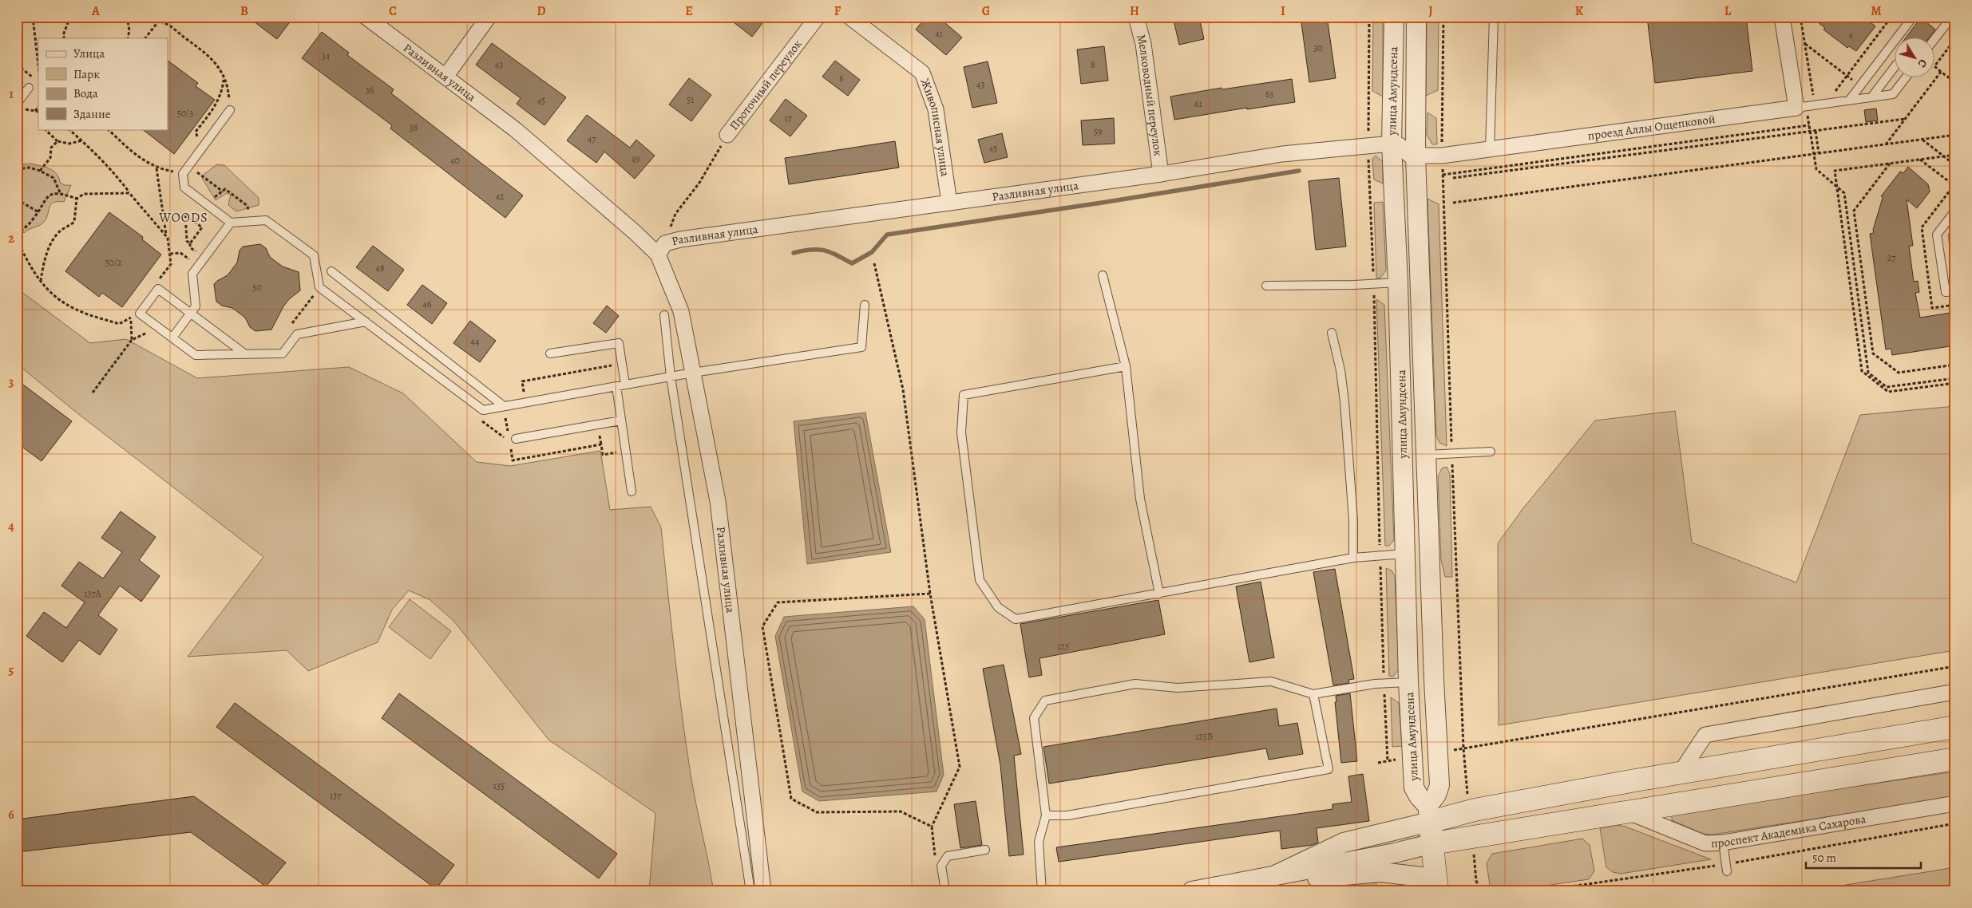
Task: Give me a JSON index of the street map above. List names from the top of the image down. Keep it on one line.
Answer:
{"streets":{"main road":["улица Амундсена"],"street":["Разливная улица","Проточный переулок","Мелководный переулок","Живописная улица","проезд Аллы Ощепковой","проспект Академика Сахарова"]},"crossings":[["Разливная улица","улица Амундсена"],["Разливная улица","Мелководный переулок"],["Разливная улица","Живописная улица"],["улица Амундсена","проезд Аллы Ощепковой"]],"districts":["WOODS"],"house_numbers":["41","4","30","34","43","8","6","43","36","63","51","45","61","50/3","17","38","59","47","45","49","40","42","27","50/2","48","50","46","44","137А","125","125В","135","137"],"legend":["Улица","Парк","Вода","Здание"],"scale_bar":"50 m","north":"bottom right","grid":{"columns":["A","B","C","D","E","F","G","H","I","J","K","L","M"],"rows":["1","2","3","4","5","6"]}}
